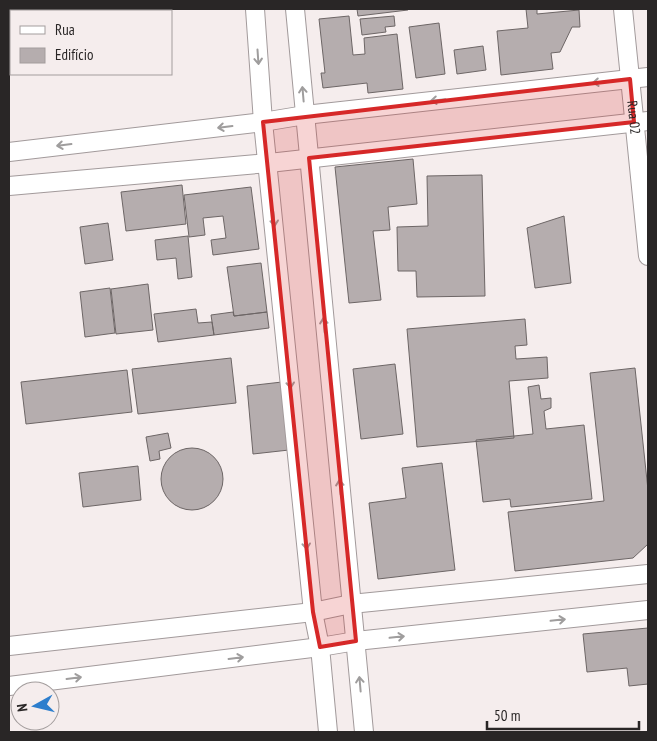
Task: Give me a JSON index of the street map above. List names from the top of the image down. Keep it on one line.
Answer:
{"streets":{"street":["Rua 02"]},"legend":["Rua","Edifício"],"scale_bar":"50 m","north":"left"}
